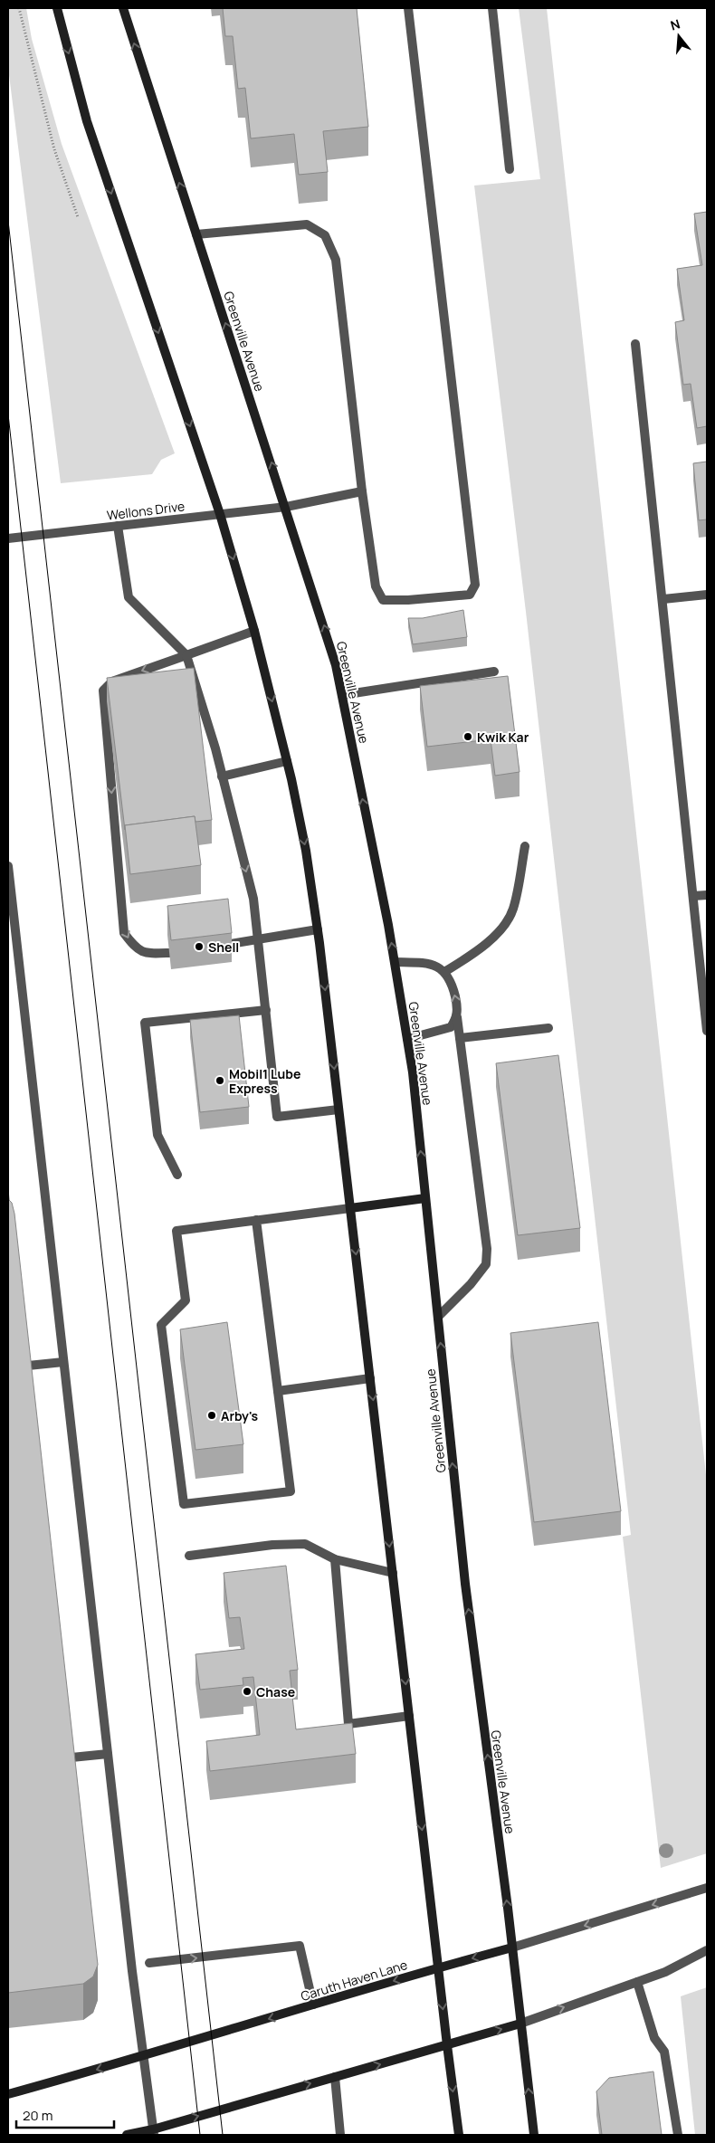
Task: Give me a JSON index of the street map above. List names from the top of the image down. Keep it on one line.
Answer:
{"streets":{"main road":["Greenville Avenue","Caruth Haven Lane"],"street":["Wellons Drive"]},"crossings":[["Greenville Avenue","Wellons Drive"],["Greenville Avenue","Caruth Haven Lane"]],"one_way":["Caruth Haven Lane"],"places":["Kwik Kar","Shell","Mobil1 Lube Express","Arby's","Chase"],"scale_bar":"20 m","north":"top"}
